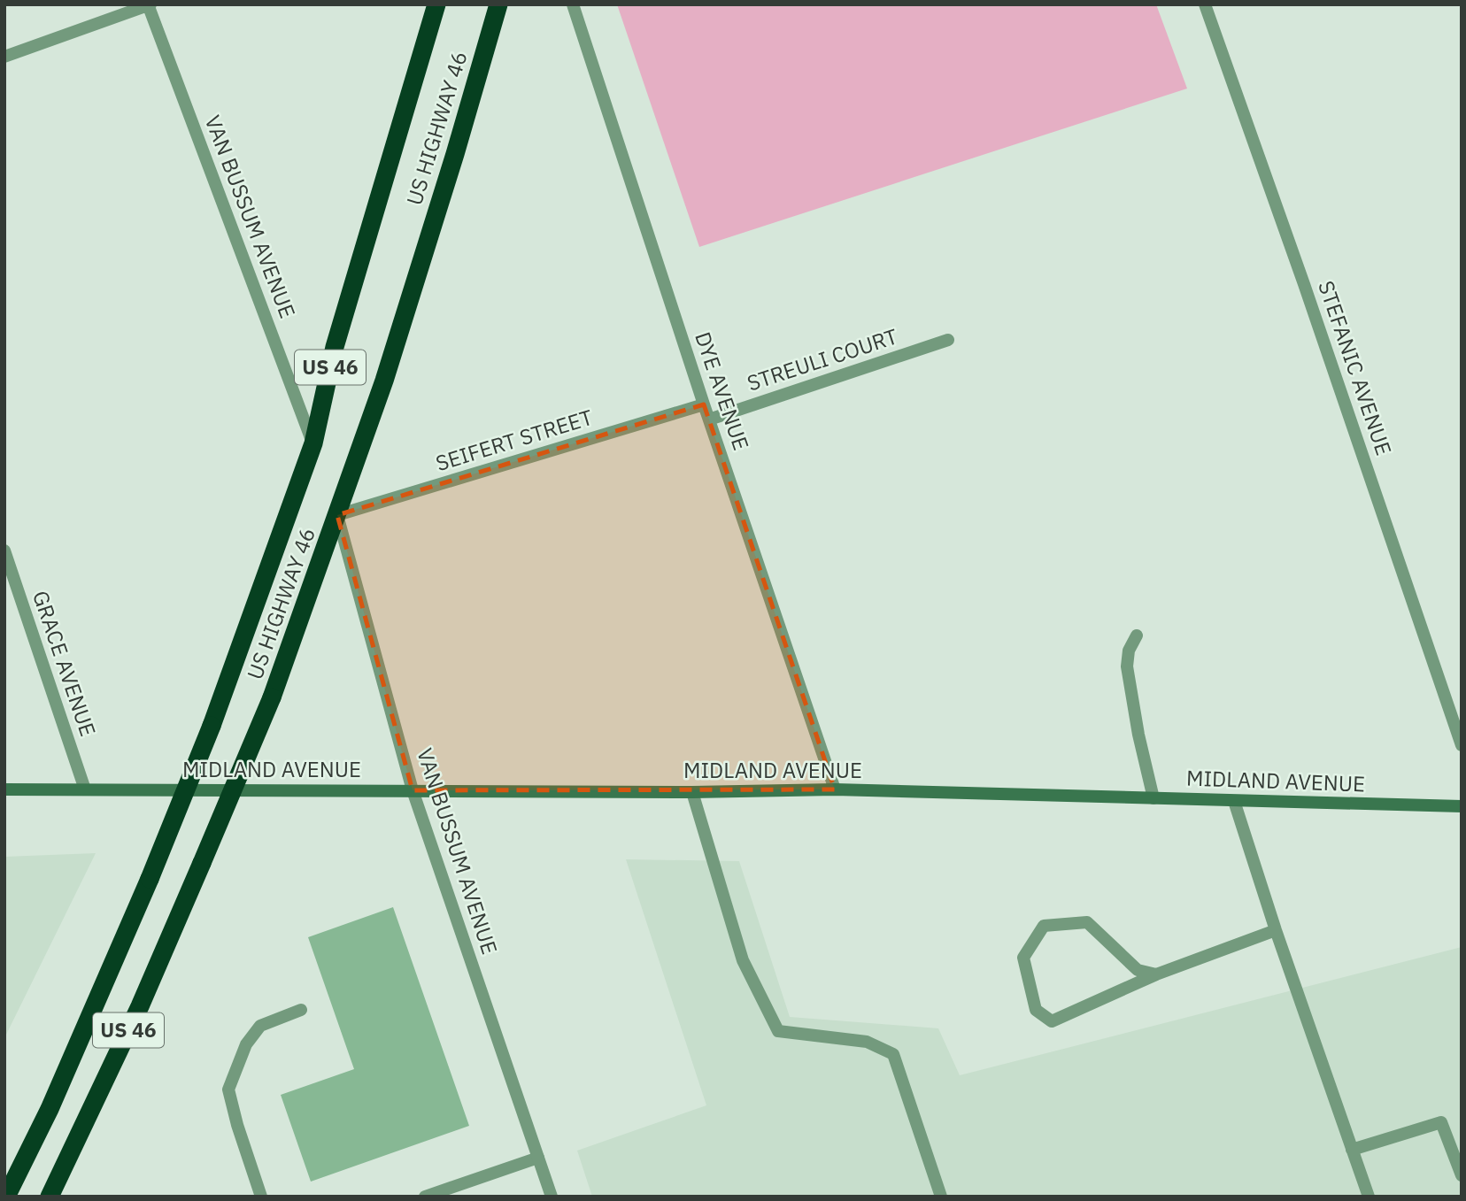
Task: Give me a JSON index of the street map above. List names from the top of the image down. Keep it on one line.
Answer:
{"streets":{"highway":["US HIGHWAY 46","US 46"],"street":["VAN BUSSUM AVENUE","STREULI COURT","STEFANIC AVENUE","DYE AVENUE","SEIFERT STREET","GRACE AVENUE","MIDLAND AVENUE"]},"crossings":[["US HIGHWAY 46","VAN BUSSUM AVENUE"],["US HIGHWAY 46","SEIFERT STREET"],["VAN BUSSUM AVENUE","SEIFERT STREET"],["VAN BUSSUM AVENUE","MIDLAND AVENUE"],["STREULI COURT","DYE AVENUE"],["DYE AVENUE","SEIFERT STREET"],["DYE AVENUE","MIDLAND AVENUE"],["GRACE AVENUE","MIDLAND AVENUE"]]}
